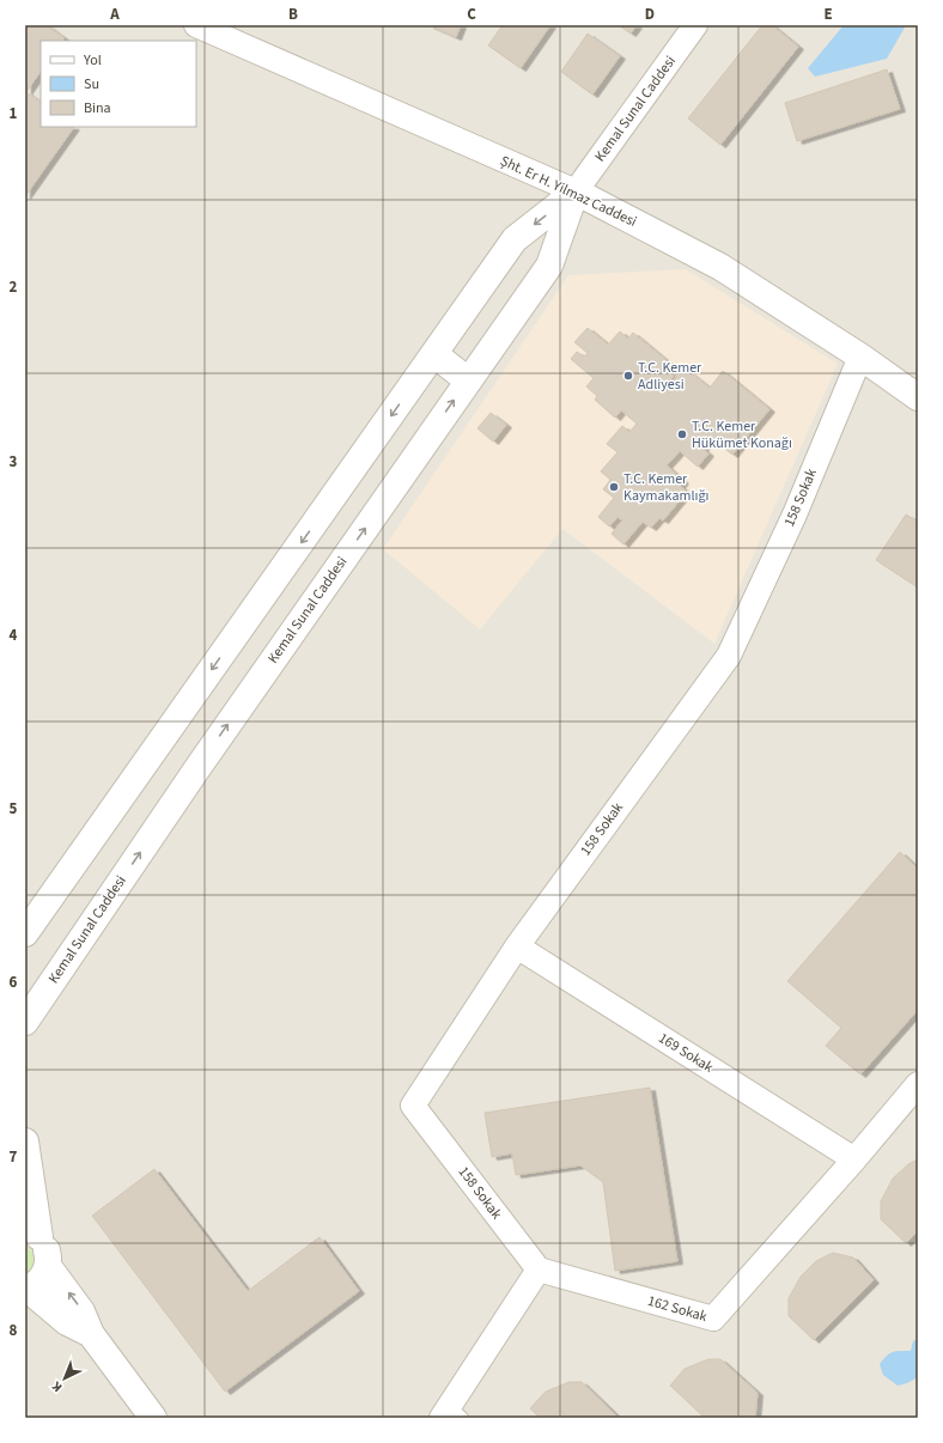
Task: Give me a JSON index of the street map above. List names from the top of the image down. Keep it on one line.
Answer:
{"streets":{"street":["Kemal Sunal Caddesi","Şht. Er H. Yilmaz Caddesi","158 Sokak","169 Sokak","162 Sokak"]},"crossings":[["Kemal Sunal Caddesi","Şht. Er H. Yilmaz Caddesi"],["Şht. Er H. Yilmaz Caddesi","158 Sokak"],["158 Sokak","169 Sokak"],["158 Sokak","162 Sokak"],["169 Sokak","162 Sokak"]],"places":["T.C. Kemer Adliyesi","T.C. Kemer Hükümet Konağı","T.C. Kemer Kaymakamlığı"],"legend":["Yol","Su","Bina"],"north":"bottom left","grid":{"columns":["A","B","C","D","E"],"rows":["1","2","3","4","5","6","7","8"]}}
